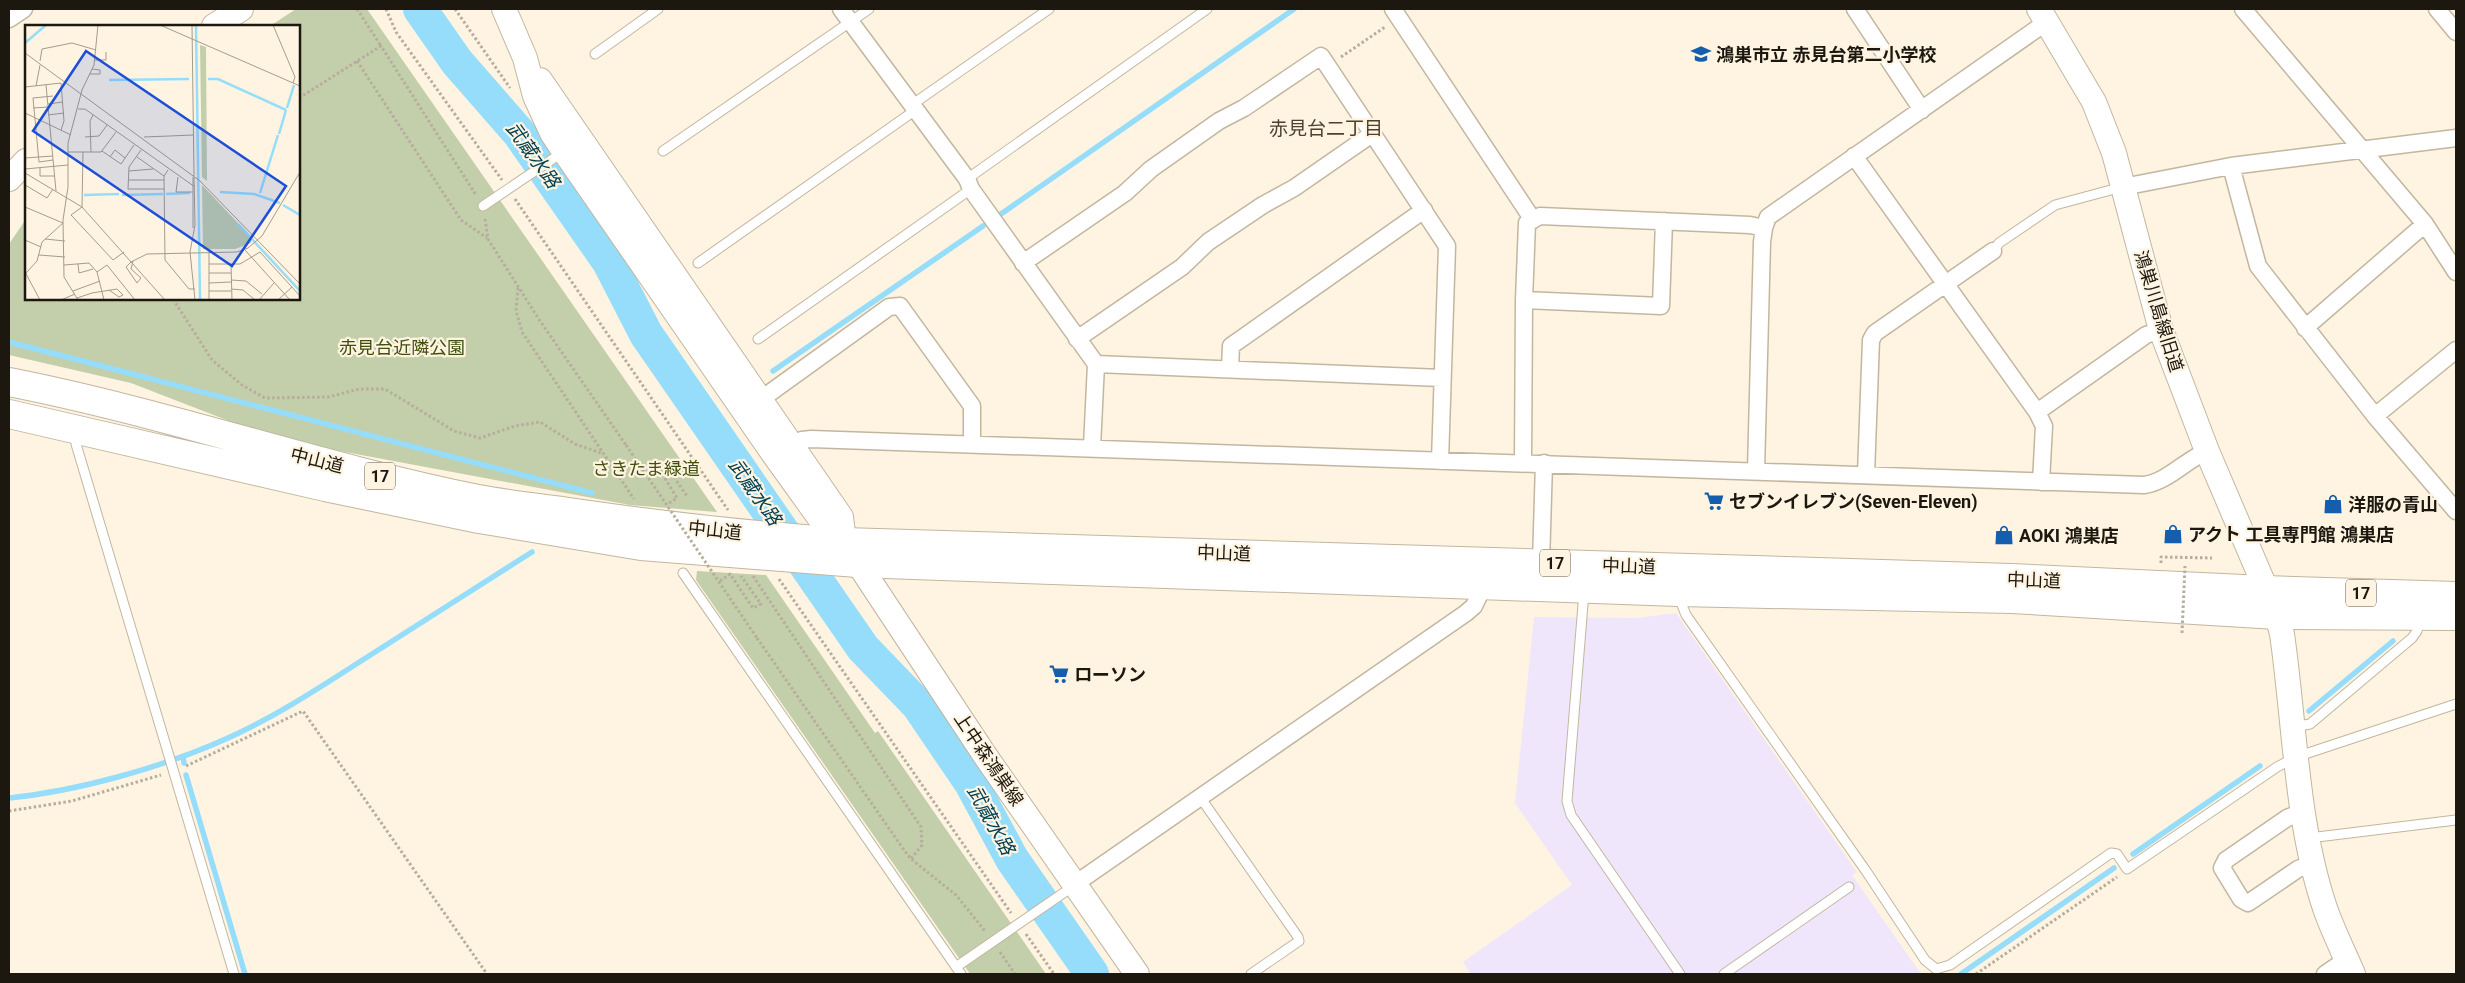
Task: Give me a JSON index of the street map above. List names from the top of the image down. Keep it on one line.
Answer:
{"streets":{"highway":["中山道","17"],"street":["鴻巣川島線旧道","上中森鴻巣線"]},"crossings":[["鴻巣川島線旧道","中山道"],["中山道","上中森鴻巣線"]],"districts":["赤見台二丁目"],"water":["武蔵水路"],"parks":["赤見台近隣公園","さきたま緑道"],"places":{"school or university":["鴻巣市立 赤見台第二小学校"],"supermarket":["セブンイレブン(Seven-Eleven)","ローソン"],"shop":["洋服の青山","アクト 工具専門館 鴻巣店","AOKI 鴻巣店"]}}
